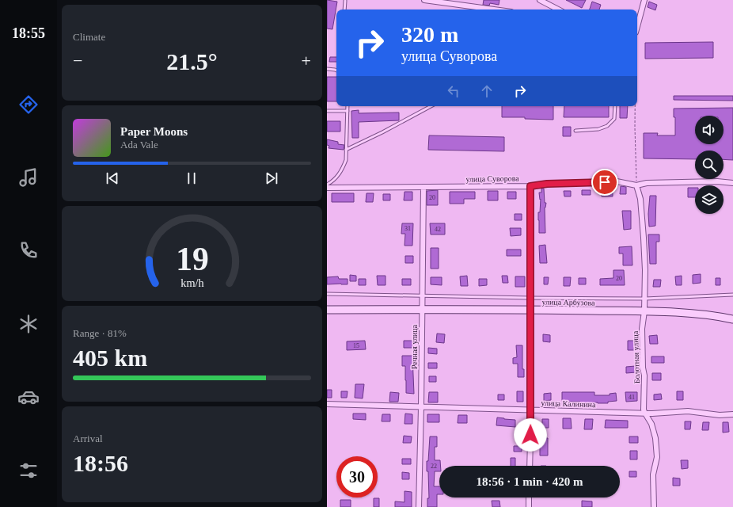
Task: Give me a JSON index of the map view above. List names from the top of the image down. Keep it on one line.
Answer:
{"streets":{"street":["улица Суворова","улица Арбузова","Речная улица","Болотная улица","улица Калинина"]},"crossings":[["улица Суворова","Речная улица"],["улица Суворова","Болотная улица"],["улица Арбузова","Речная улица"],["улица Арбузова","Болотная улица"],["Речная улица","улица Калинина"],["Болотная улица","улица Калинина"]],"house_numbers":["20","31","42","20","15","41","22"],"page":{"tabs":"18:55","tile":["Climate",["Range · 81%","405 km"],["Arrival","18:56"]],"turn":["320 m","улица Суворова"],"heat":["−","21.5°","+"],"song":["Paper Moons","Ada Vale"],"limit":"30","trip":"18:56 · 1 min · 420 m","gauge":["19","km/h"]}}
